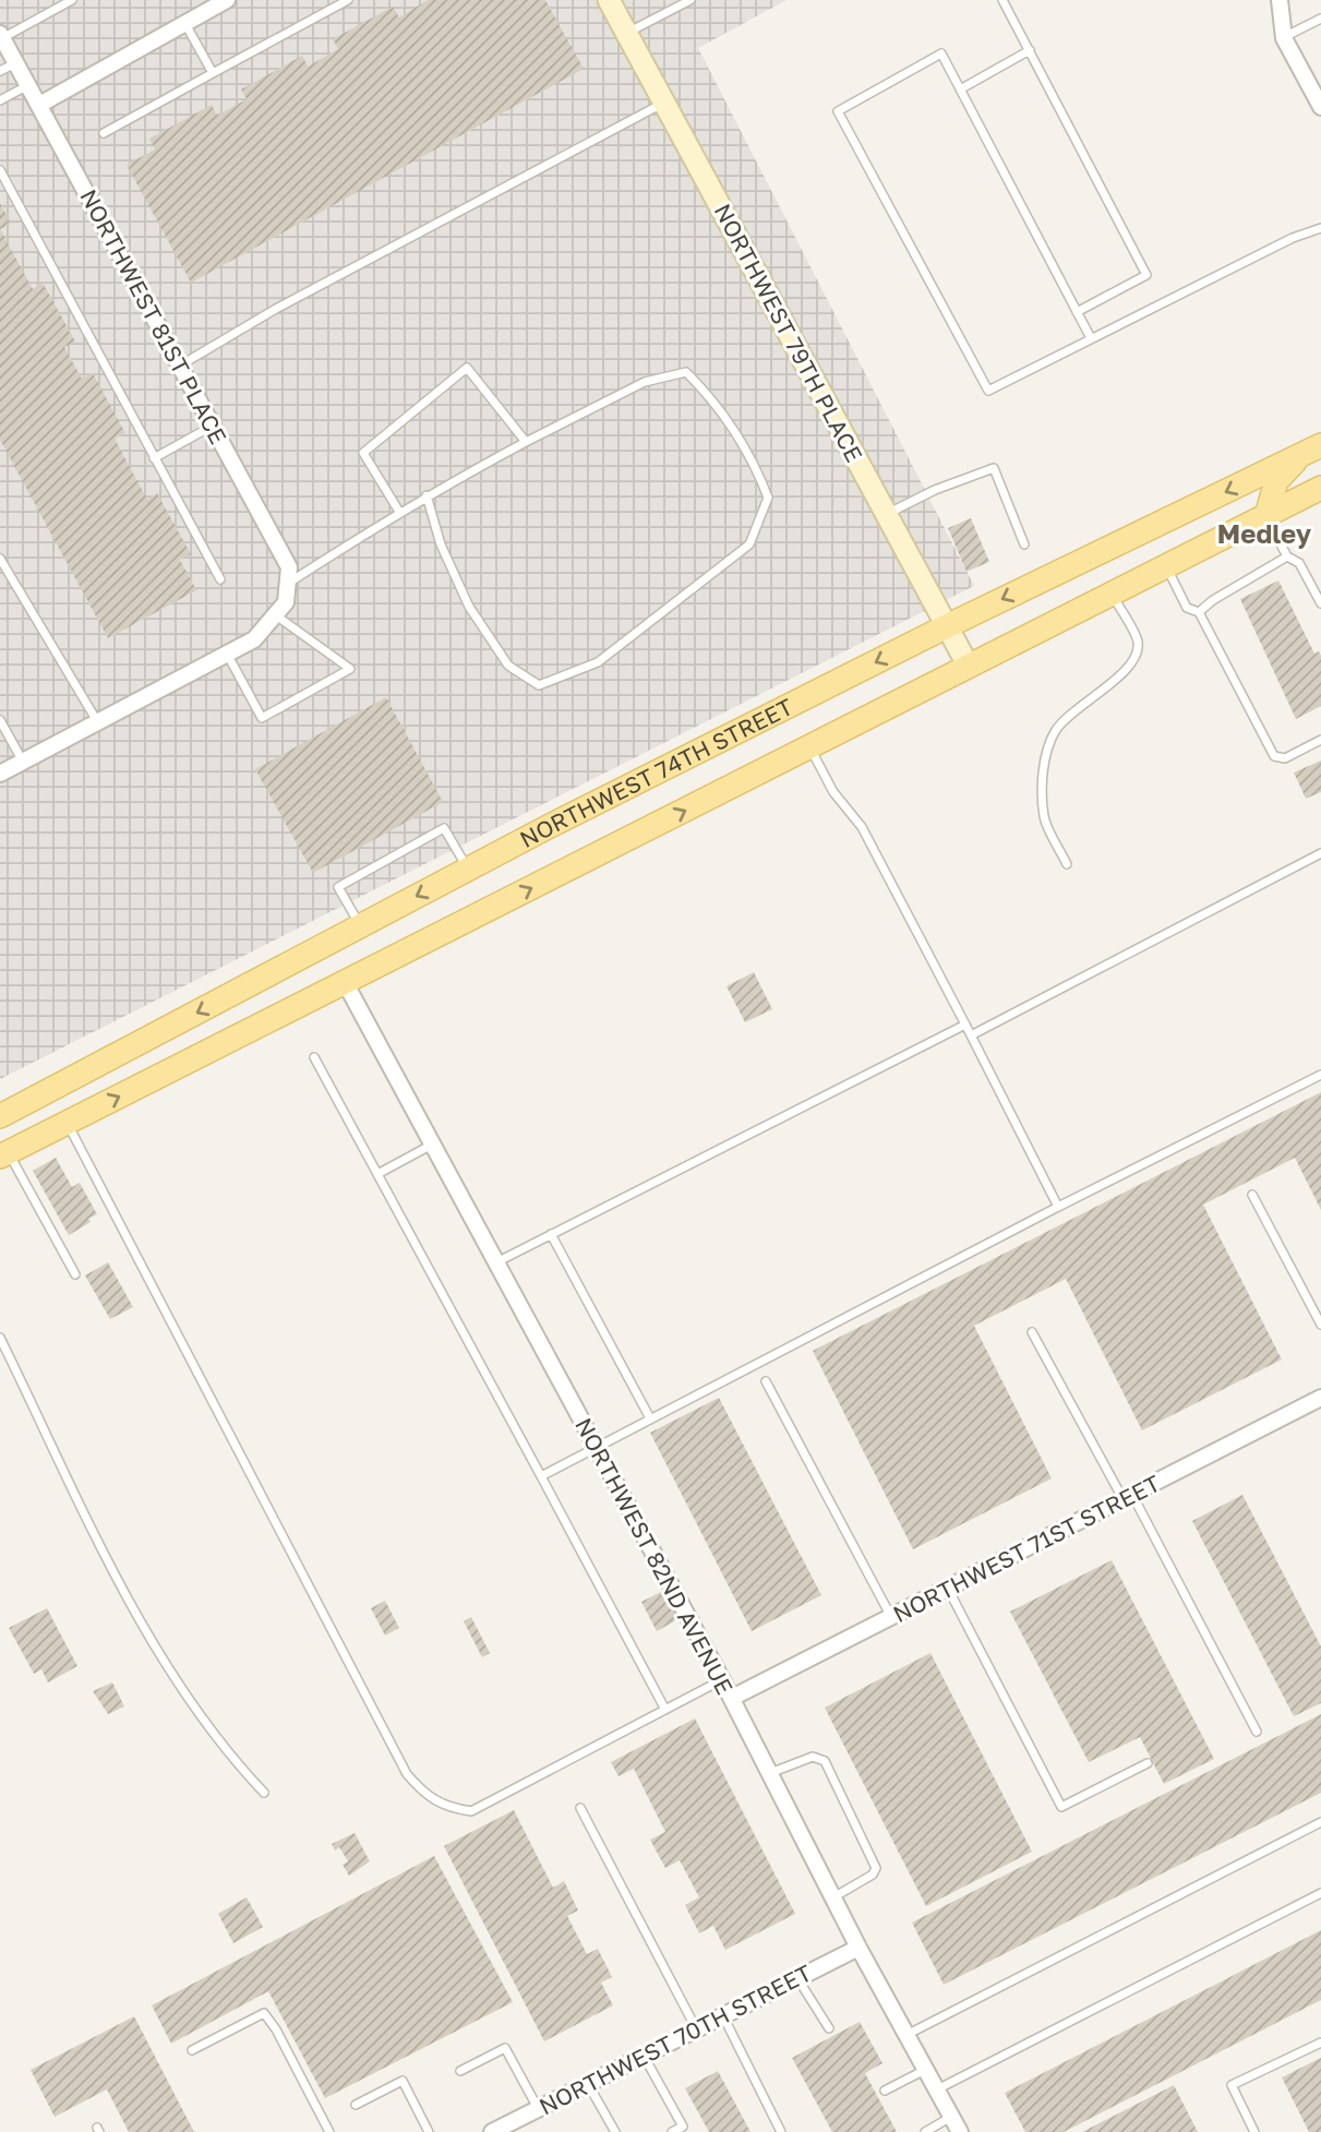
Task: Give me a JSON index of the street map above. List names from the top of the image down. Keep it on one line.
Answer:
{"streets":{"main road":["NORTHWEST 79TH PLACE","NORTHWEST 74TH STREET"],"street":["NORTHWEST 81ST PLACE","NORTHWEST 71ST STREET","NORTHWEST 82ND AVENUE","NORTHWEST 70TH STREET"]},"crossings":[["NORTHWEST 79TH PLACE","NORTHWEST 74TH STREET"],["NORTHWEST 74TH STREET","NORTHWEST 82ND AVENUE"],["NORTHWEST 71ST STREET","NORTHWEST 82ND AVENUE"],["NORTHWEST 82ND AVENUE","NORTHWEST 70TH STREET"]],"districts":["Medley"]}
